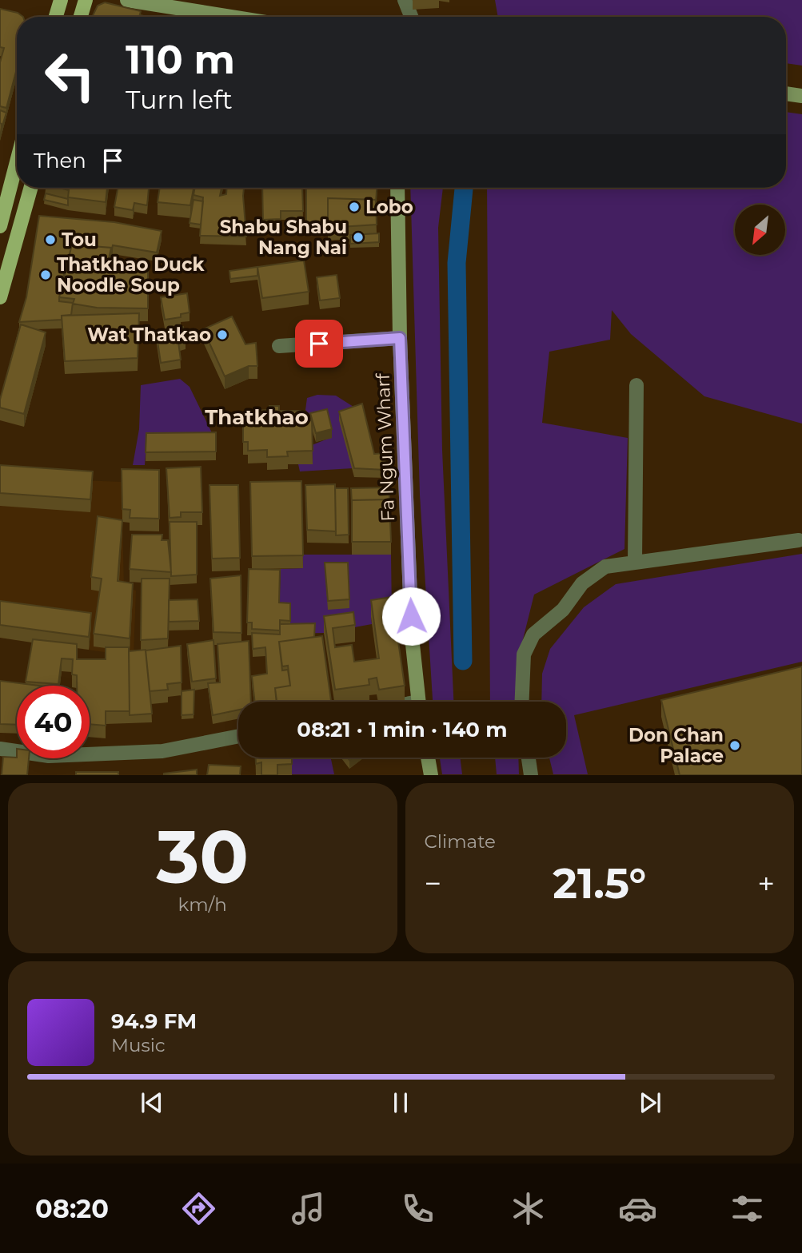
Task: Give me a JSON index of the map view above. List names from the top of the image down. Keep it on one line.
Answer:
{"streets":{"street":["Fa Ngum Wharf"]},"districts":["Thatkhao"],"places":["Lobo","Shabu Shabu Nang Nai","Tou","Thatkhao Duck Noodle Soup","Wat Thatkao","Don Chan Palace"],"north":"bottom left","page":{"turn":["110 m","Turn left"],"then":"Then","limit":"40","trip":"08:21 · 1 min · 140 m","tile":[["30","km/h"],"Climate"],"heat":["−","21.5°","+"],"song":["94.9 FM","Music"],"tabs":"08:20"}}
